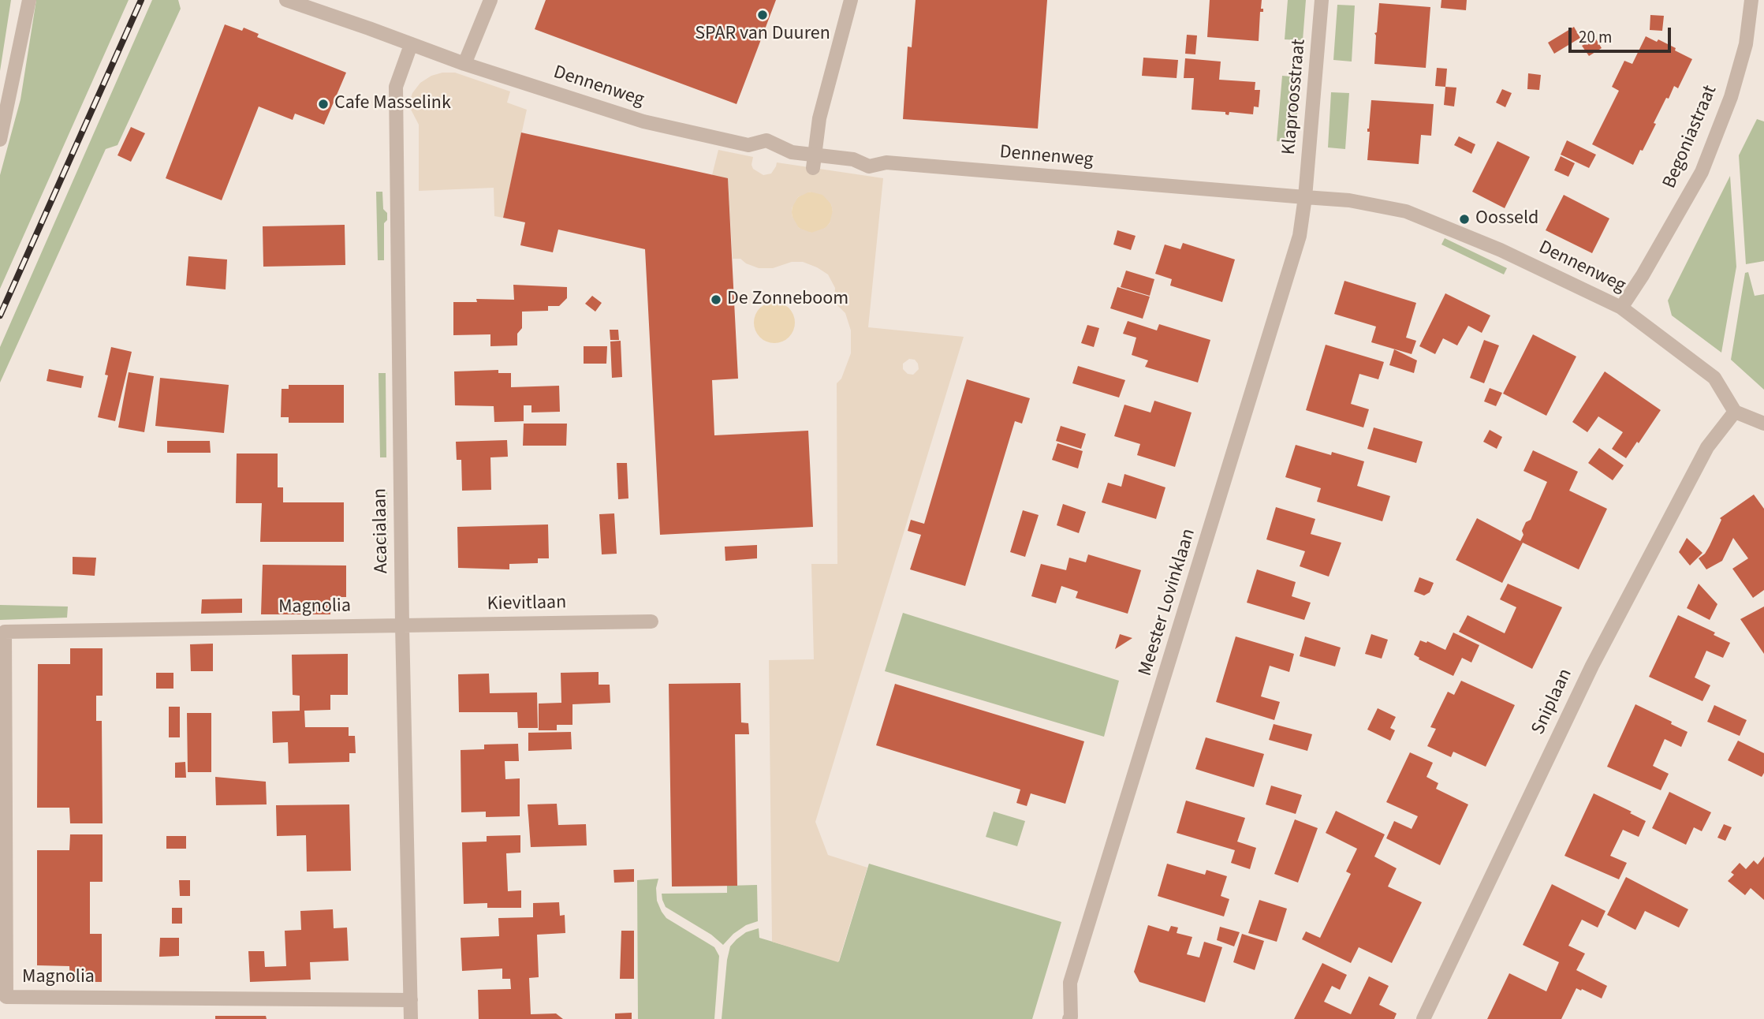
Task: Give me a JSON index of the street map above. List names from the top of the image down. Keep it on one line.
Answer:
{"streets":{"street":["Dennenweg","Klaproosstraat","Begoniastraat","Acacialaan","Meester Lovinklaan","Kievitlaan","Magnolia","Sniplaan"]},"crossings":[["Dennenweg","Klaproosstraat"],["Dennenweg","Begoniastraat"],["Dennenweg","Acacialaan"],["Dennenweg","Meester Lovinklaan"],["Dennenweg","Sniplaan"],["Klaproosstraat","Meester Lovinklaan"],["Acacialaan","Kievitlaan"],["Acacialaan","Magnolia"],["Kievitlaan","Magnolia"]],"places":["SPAR van Duuren","Cafe Masselink","Oosseld","De Zonneboom"],"scale_bar":"20 m"}
